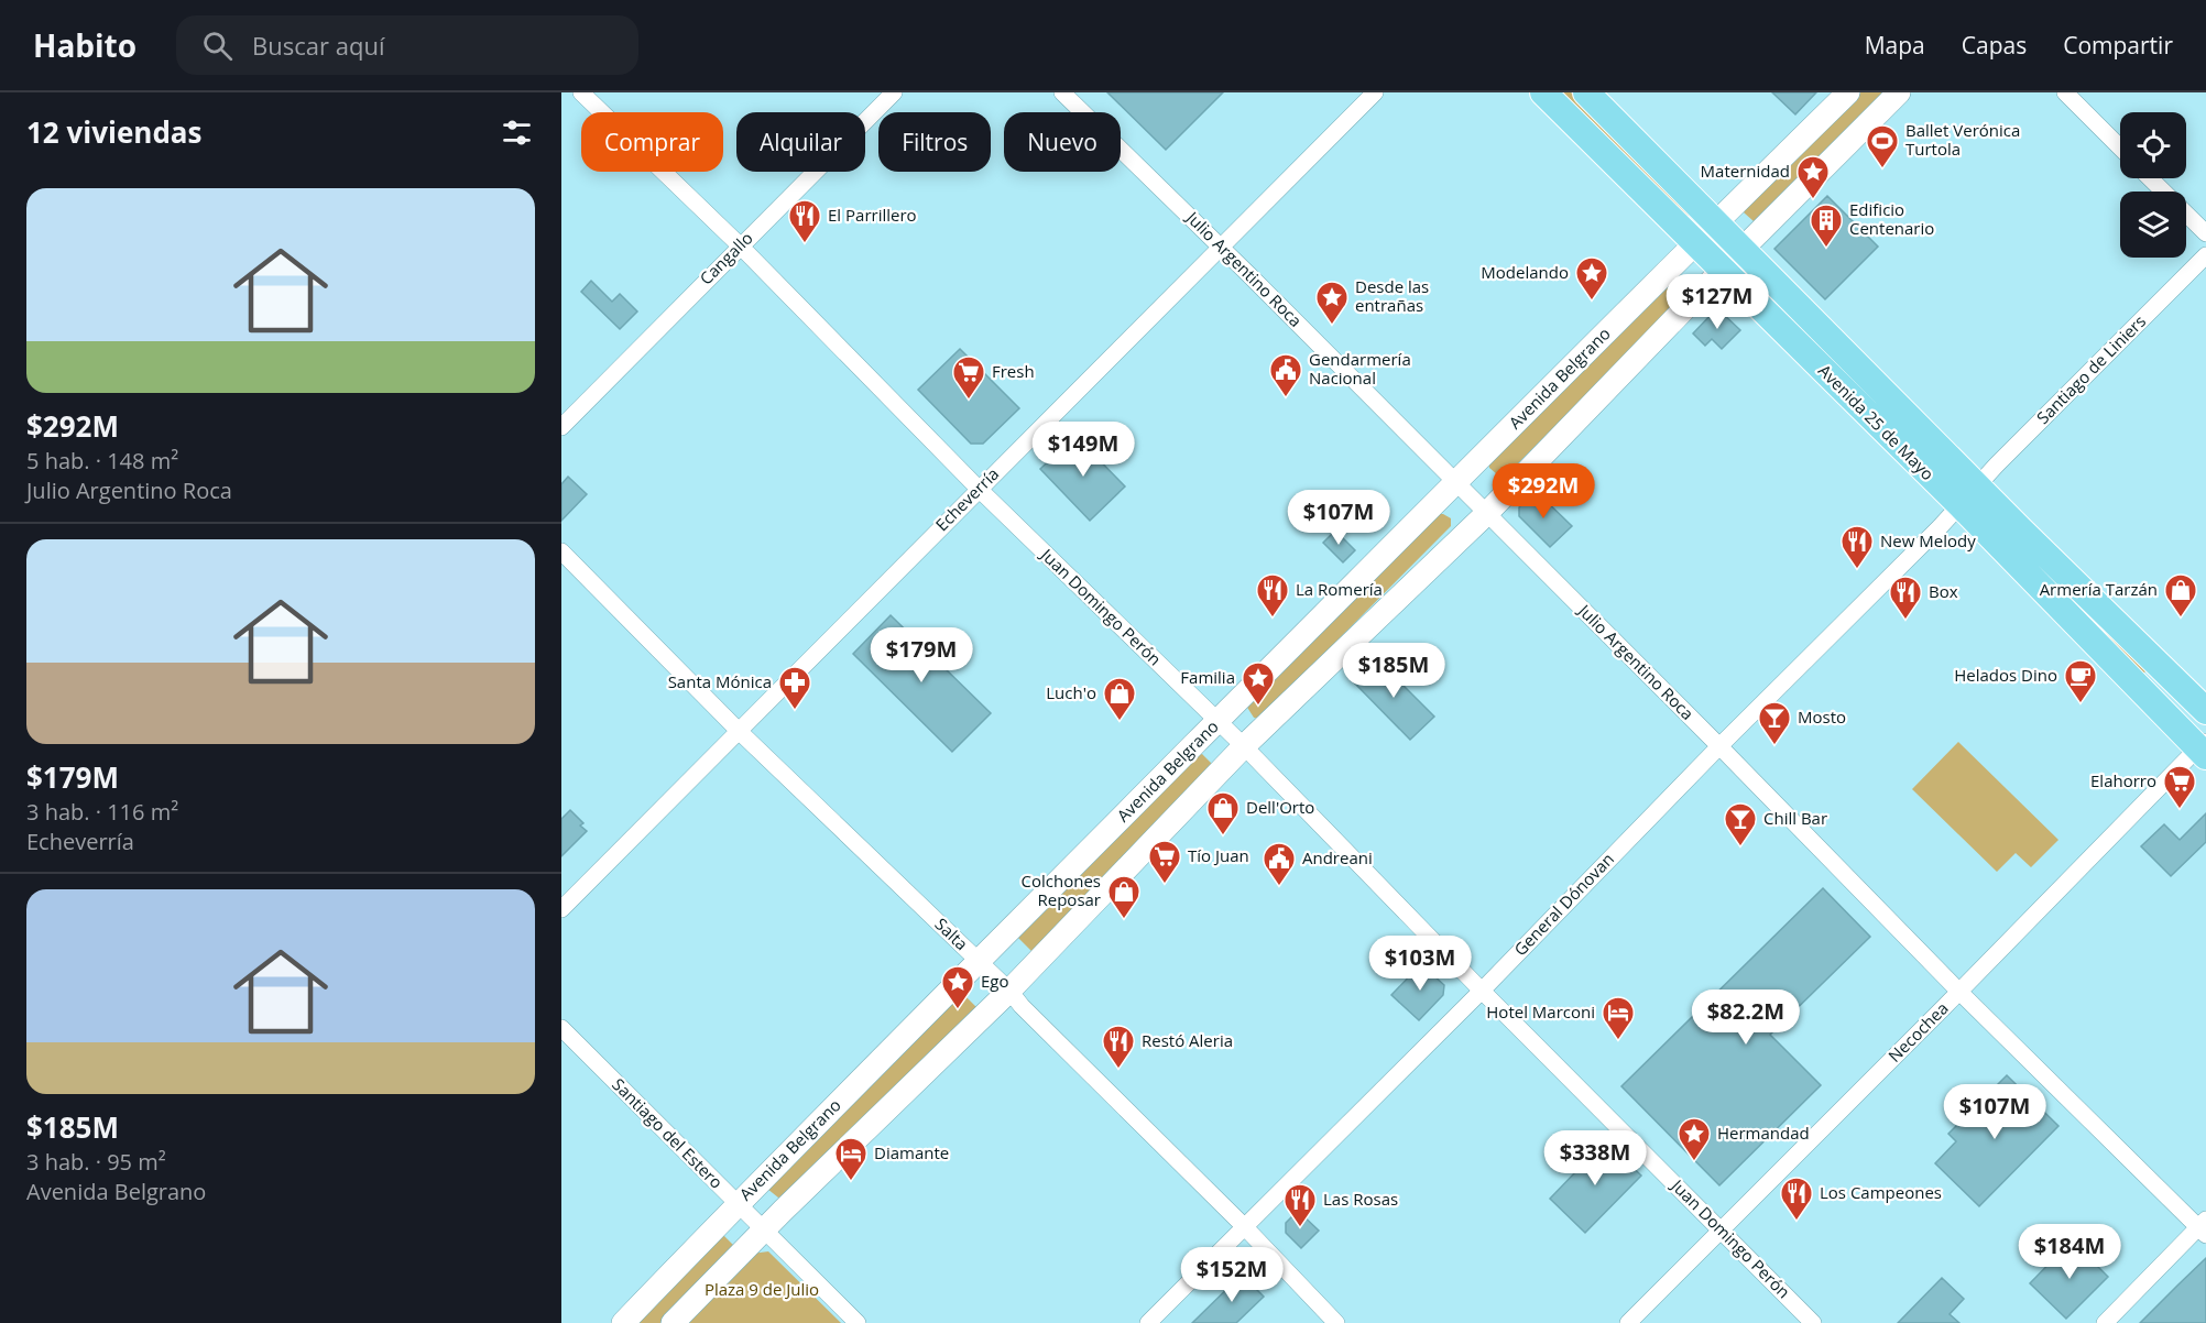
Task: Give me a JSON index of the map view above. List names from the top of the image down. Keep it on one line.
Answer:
{"streets":{"main road":["Avenida Belgrano","Avenida 25 de Mayo"],"street":["Cangallo","Julio Argentino Roca","Santiago de Liniers","Echeverría","Juan Domingo Perón","General Dónovan","Salta","Necochea","Santiago del Estero"]},"crossings":[["Cangallo","Juan Domingo Perón"],["Julio Argentino Roca","Avenida Belgrano"],["Julio Argentino Roca","Echeverría"],["Julio Argentino Roca","General Dónovan"],["Julio Argentino Roca","Necochea"],["Santiago de Liniers","Avenida 25 de Mayo"],["Santiago de Liniers","General Dónovan"],["Avenida Belgrano","Avenida 25 de Mayo"],["Avenida Belgrano","Juan Domingo Perón"],["Avenida Belgrano","Salta"],["Avenida Belgrano","Santiago del Estero"],["Avenida 25 de Mayo","General Dónovan"],["Avenida 25 de Mayo","Necochea"],["Echeverría","Juan Domingo Perón"],["Echeverría","Salta"],["Juan Domingo Perón","General Dónovan"],["Juan Domingo Perón","Necochea"],["General Dónovan","Salta"]],"parks":["Plaza 9 de Julio"],"places":{"sports":["Ballet Verónica Turtola"],"place":["Maternidad","Modelando","Desde las entrañas","Familia","Ego","Hermandad"],"restaurant":["El Parrillero","New Melody","La Romería","Box","Restó Aleria","Los Campeones","Las Rosas"],"building":["Edificio Centenario"],"public building":["Gendarmería Nacional","Andreani"],"supermarket":["Fresh","Elahorro","Tío Juan"],"shop":["Armería Tarzán","Luch'o","Dell'Orto","Colchones Reposar"],"cafe":["Helados Dino"],"pharmacy":["Santa Mónica"],"bar":["Mosto","Chill Bar"],"hotel":["Hotel Marconi","Diamante"]},"page":{"header":"Habito","search":"Buscar aquí","nav":["Mapa","Capas","Compartir"],"heading":"12 viviendas","chip":["Comprar","Alquilar","Filtros","Nuevo"],"list":[{"name":"$292M","note":"5 hab. · 148 m² · Julio Argentino Roca"},{"name":"$179M","note":"3 hab. · 116 m² · Echeverría"},{"name":"$185M","note":"3 hab. · 95 m² · Avenida Belgrano"}],"price":["$127M","$149M","$292M","$107M","$179M","$185M","$103M","$82.2M","$107M","$338M","$184M","$152M"]}}
